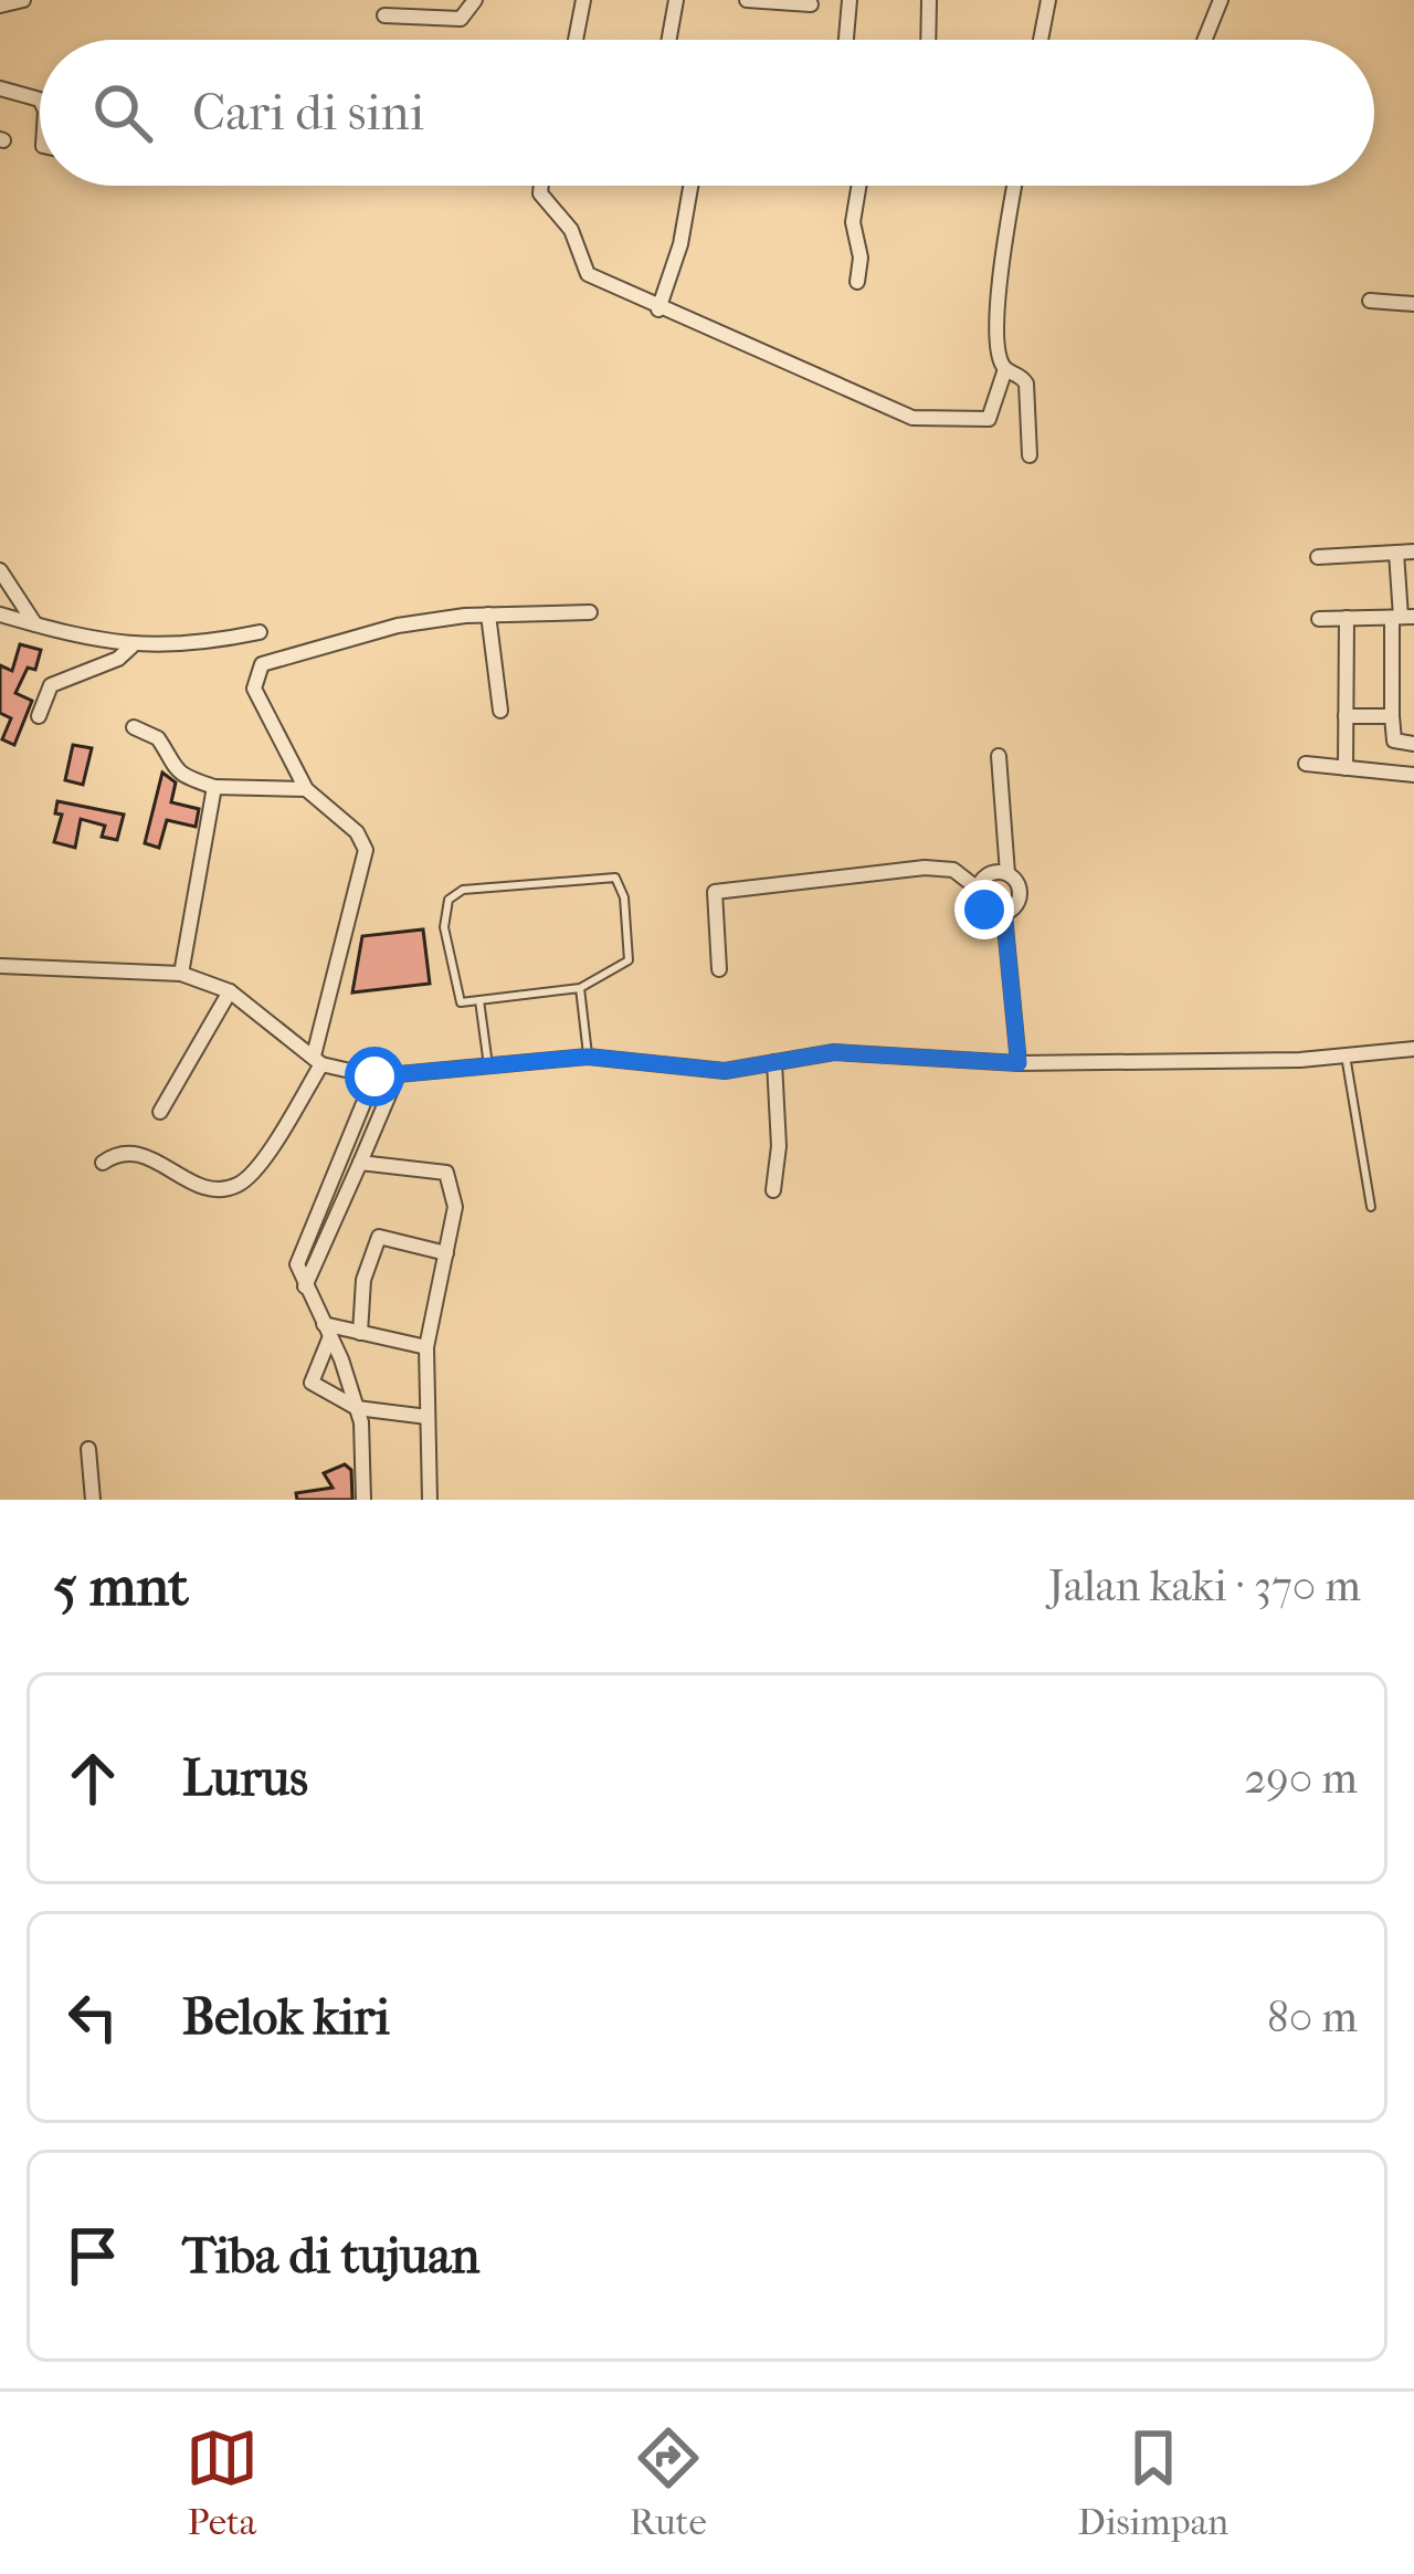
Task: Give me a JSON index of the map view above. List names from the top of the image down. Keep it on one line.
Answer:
{"page":{"search":"Cari di sini","heading":["5 mnt","Jalan kaki · 370 m"],"list":[["Lurus","290 m"],["Belok kiri","80 m"],"Tiba di tujuan"],"nav":["Peta","Rute","Disimpan"]}}
